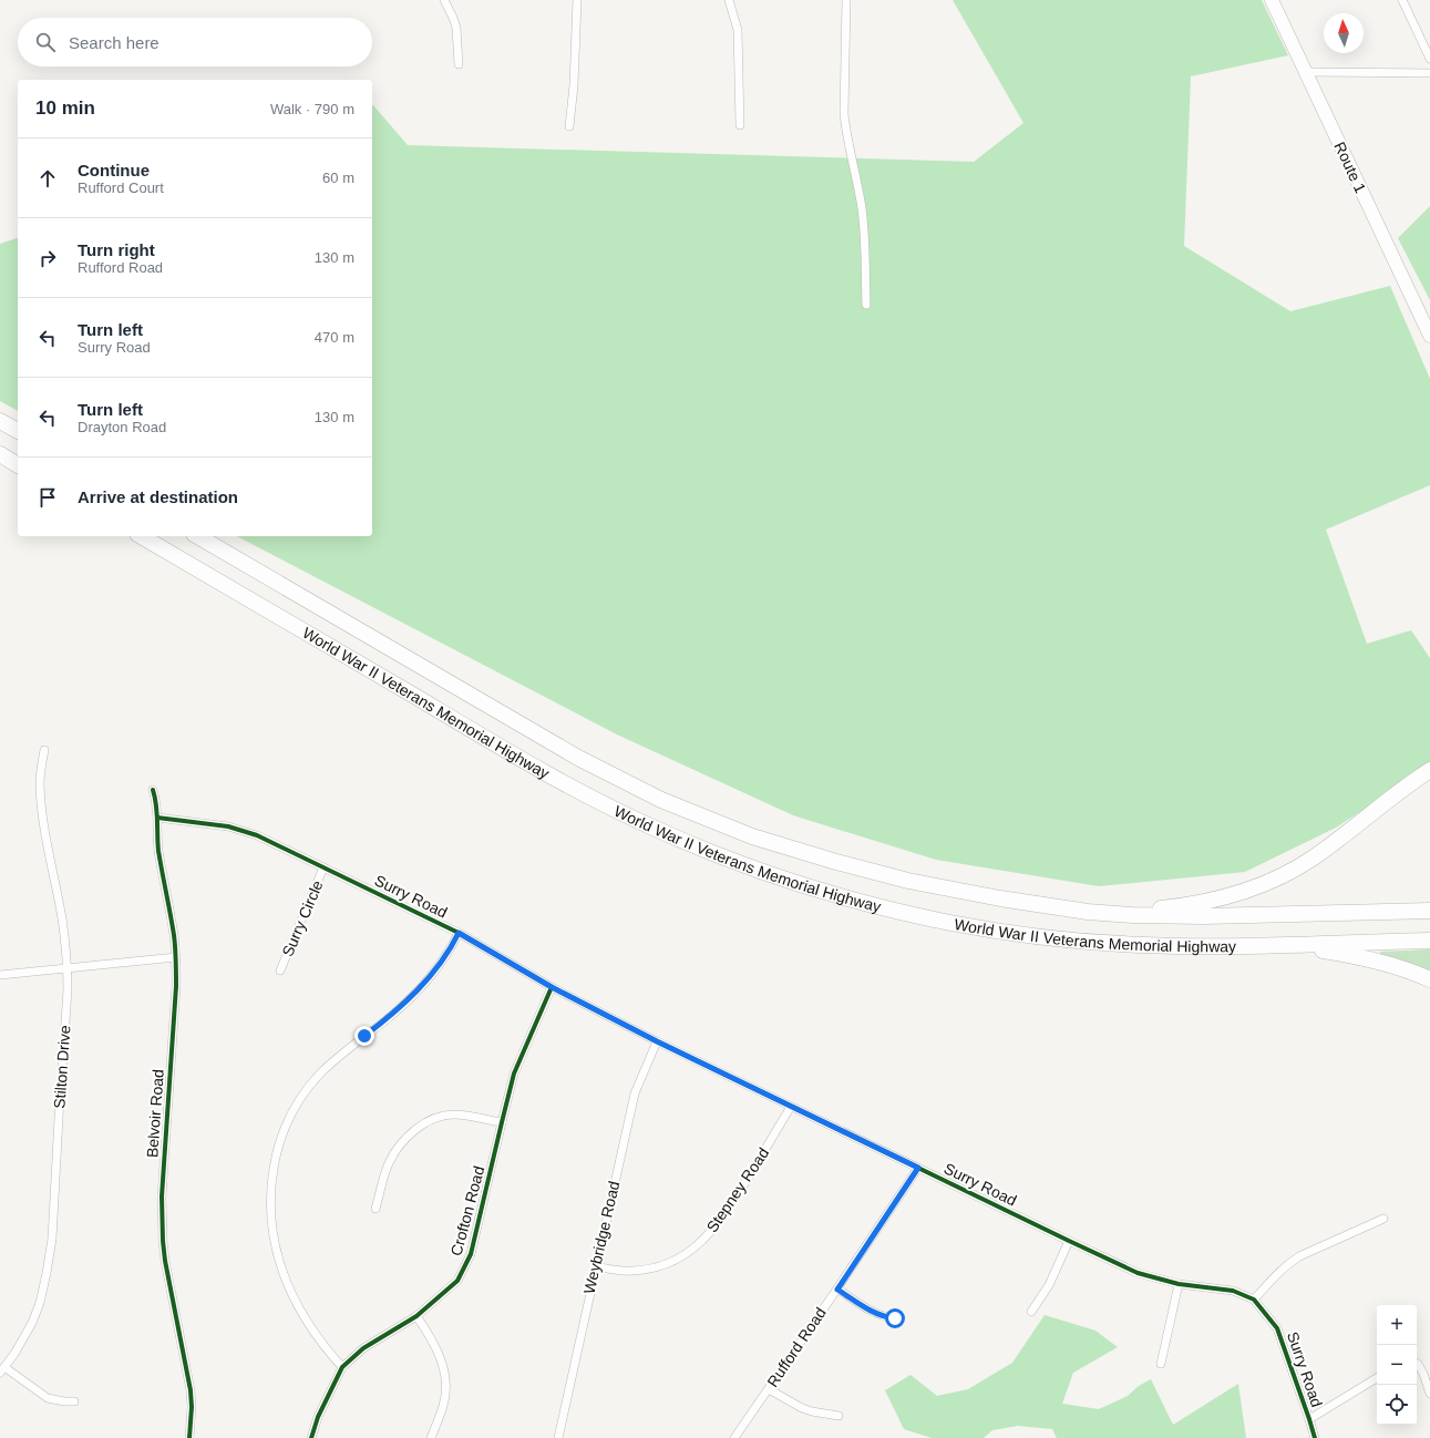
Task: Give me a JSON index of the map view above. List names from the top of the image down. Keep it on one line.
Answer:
{"streets":{"highway":["World War II Veterans Memorial Highway"],"main road":["Route 1"],"street":["Surry Road","Surry Circle","Stilton Drive","Belvoir Road","Stepney Road","Crofton Road","Weybridge Road","Rufford Road"]},"crossings":[["Surry Road","Surry Circle"],["Surry Road","Belvoir Road"],["Surry Road","Stepney Road"],["Surry Road","Crofton Road"],["Surry Road","Weybridge Road"],["Surry Road","Rufford Road"],["Stepney Road","Weybridge Road"]],"north":"top","page":{"search":"Search here","heading":["10 min","Walk · 790 m"],"list":[["Continue","Rufford Court","60 m"],["Turn right","Rufford Road","130 m"],["Turn left","Surry Road","470 m"],["Turn left","Drayton Road","130 m"],"Arrive at destination"],"map_buttons":["+","−"]}}
